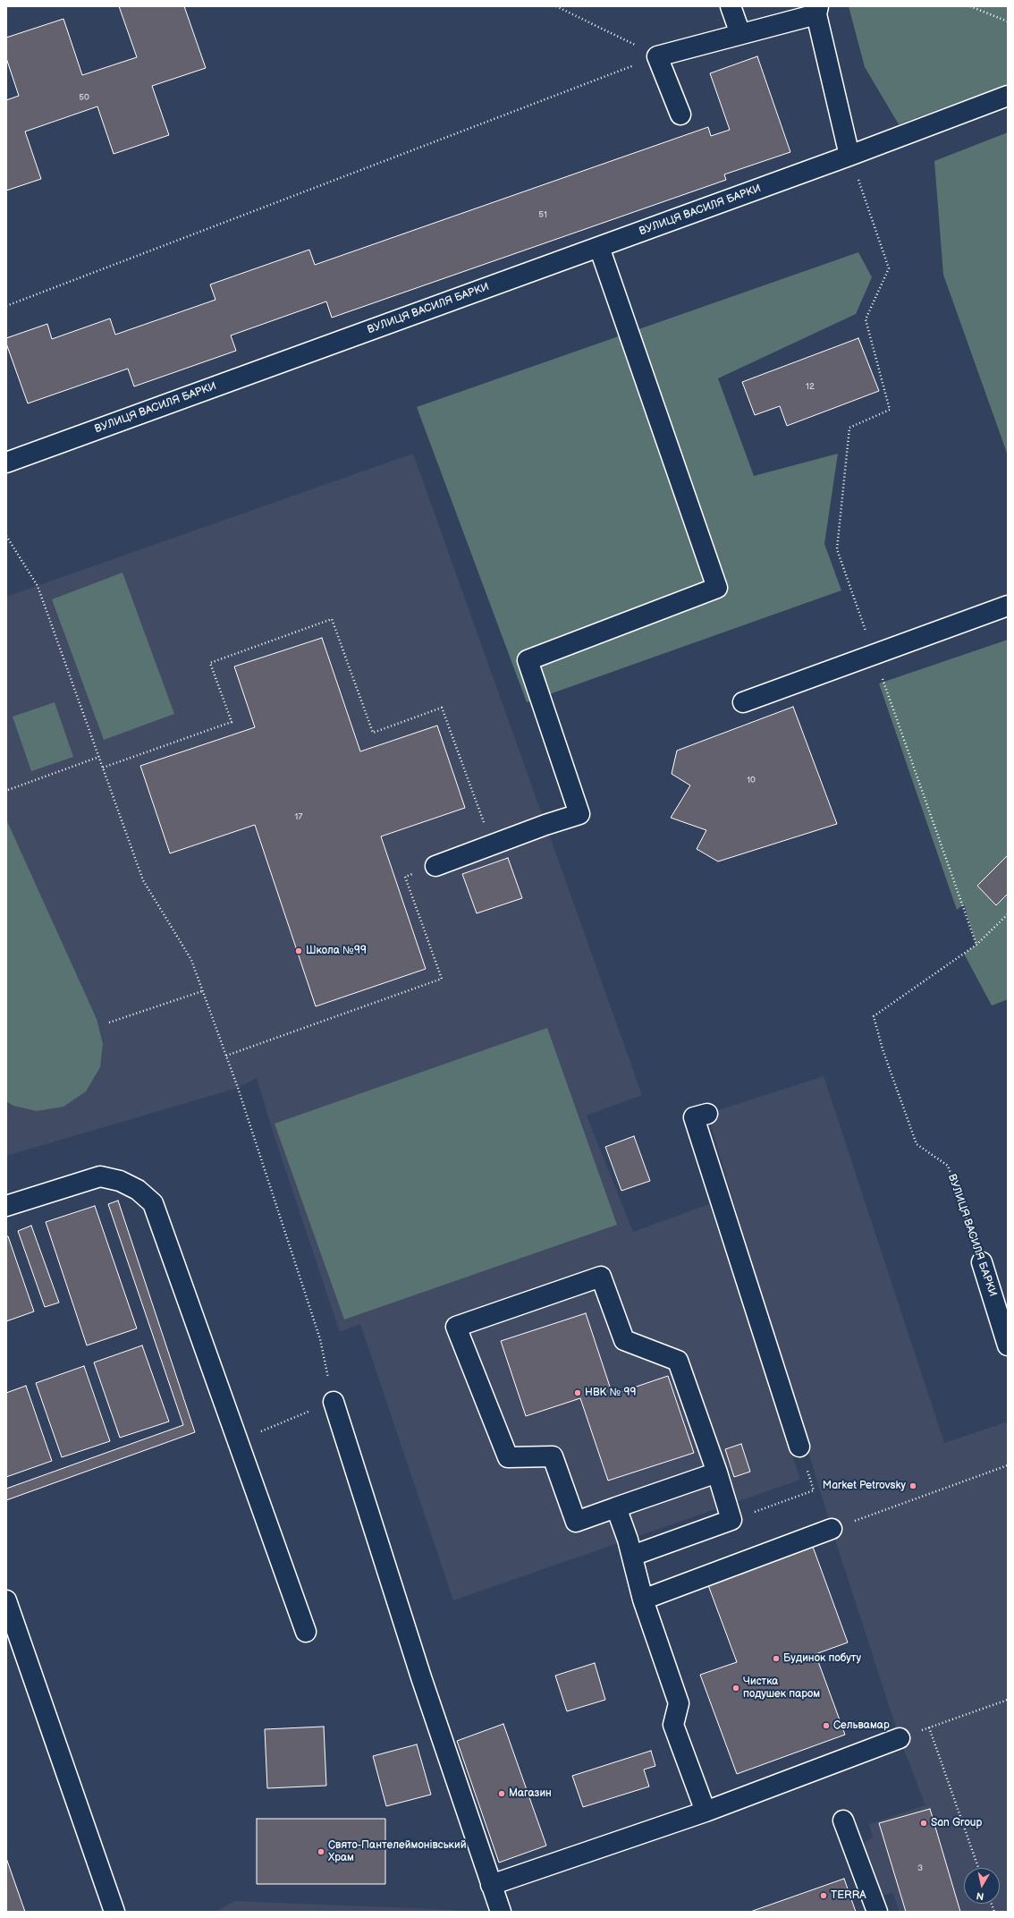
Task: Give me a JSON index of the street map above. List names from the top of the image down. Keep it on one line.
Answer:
{"streets":{"street":["ВУЛИЦЯ ВАСИЛЯ БАРКИ"]},"places":["Школа №99","НВК № 99","Market Petrovsky","Будинок побуту","Чистка подушек паром","Сельвамар","Магазин","San Group","Свято-Пантелеймонівський Храм","TERRA"],"house_numbers":["50","51","12","10","17","3"],"north":"bottom"}
